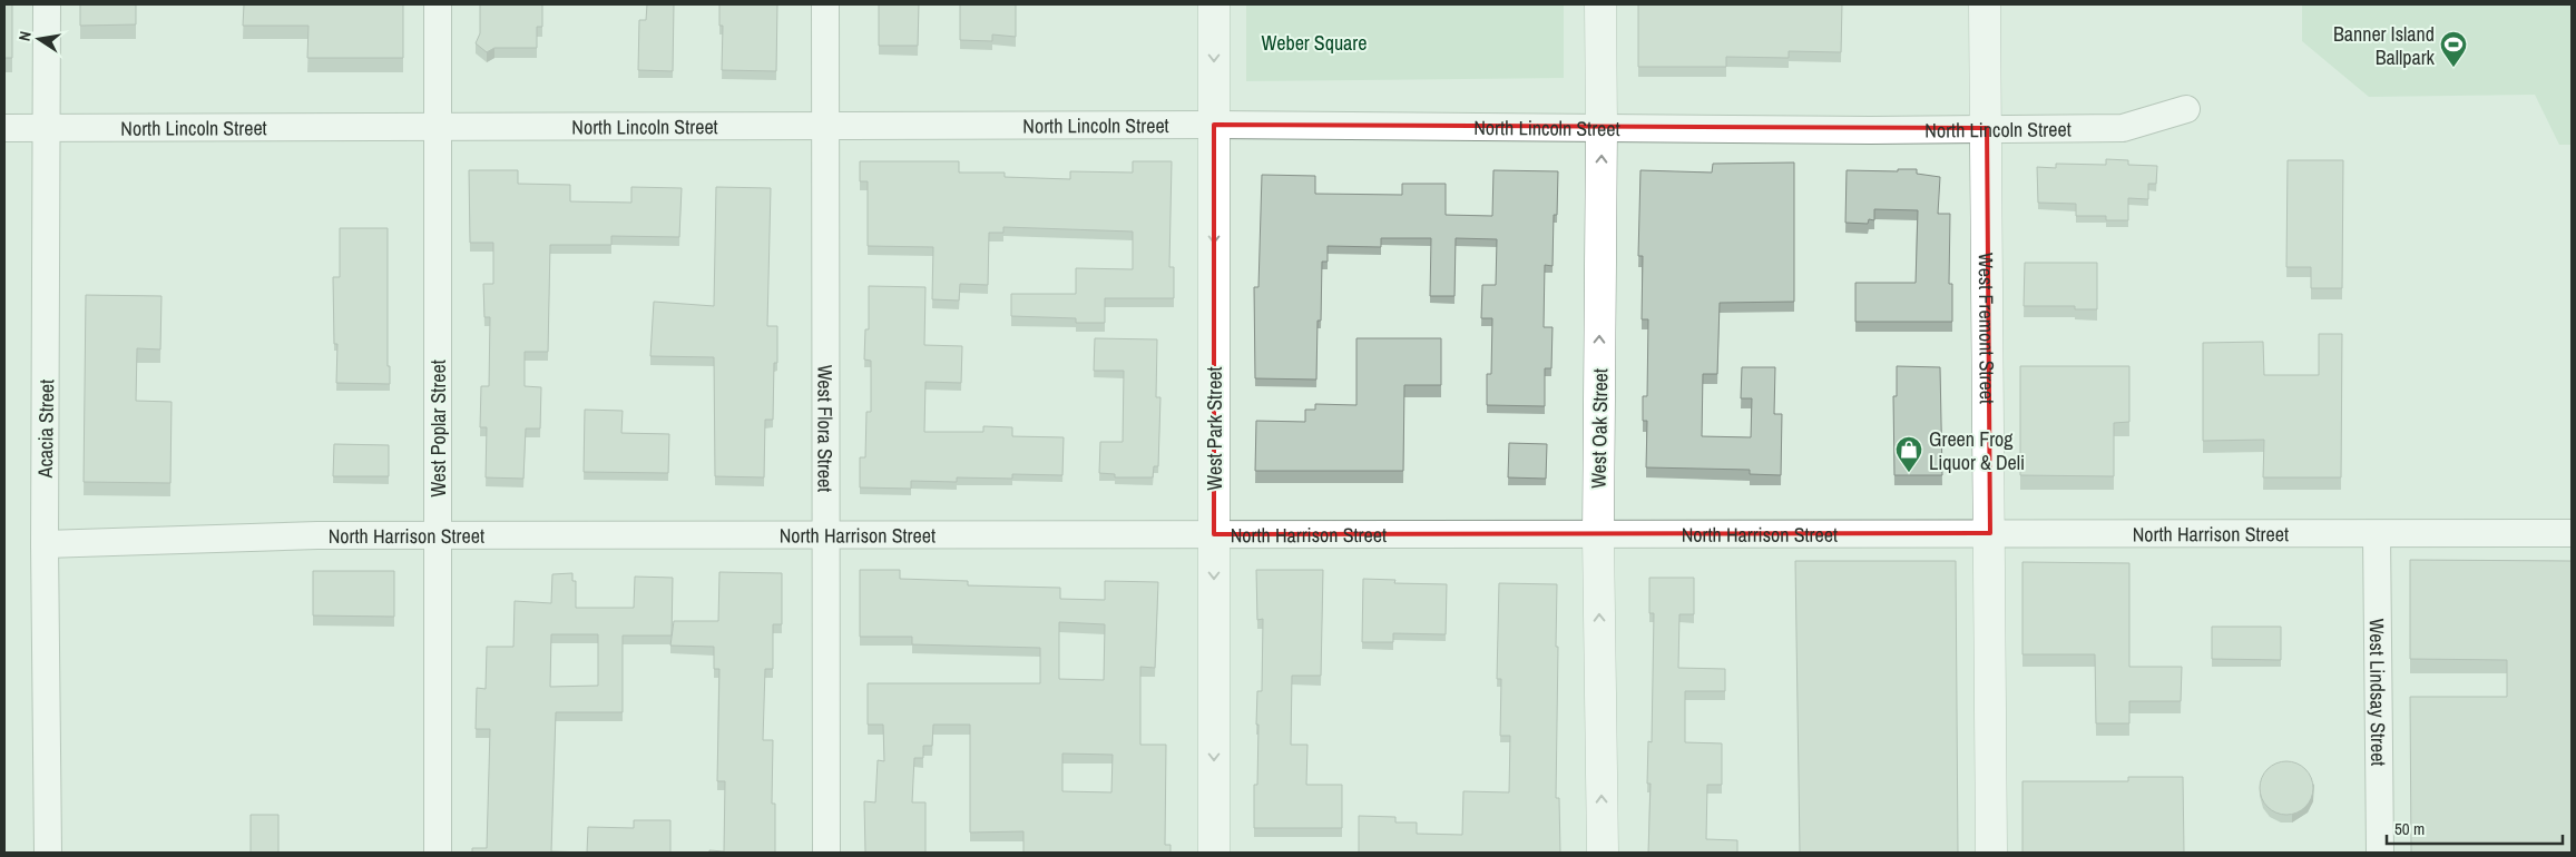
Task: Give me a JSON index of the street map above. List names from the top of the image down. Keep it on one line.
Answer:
{"streets":{"street":["North Lincoln Street","West Fremont Street","Acacia Street","West Poplar Street","West Flora Street","West Park Street","West Oak Street","North Harrison Street","West Lindsay Street"]},"crossings":[["North Lincoln Street","West Fremont Street"],["North Lincoln Street","Acacia Street"],["North Lincoln Street","West Poplar Street"],["North Lincoln Street","West Flora Street"],["North Lincoln Street","West Park Street"],["North Lincoln Street","West Oak Street"],["West Fremont Street","North Harrison Street"],["Acacia Street","North Harrison Street"],["West Poplar Street","North Harrison Street"],["West Flora Street","North Harrison Street"],["West Park Street","North Harrison Street"],["West Oak Street","North Harrison Street"],["North Harrison Street","West Lindsay Street"]],"one_way":["West Park Street","West Oak Street"],"parks":["Weber Square"],"places":{"sports":["Banner Island Ballpark"],"shop":["Green Frog Liquor & Deli"]},"scale_bar":"50 m","north":"left"}
